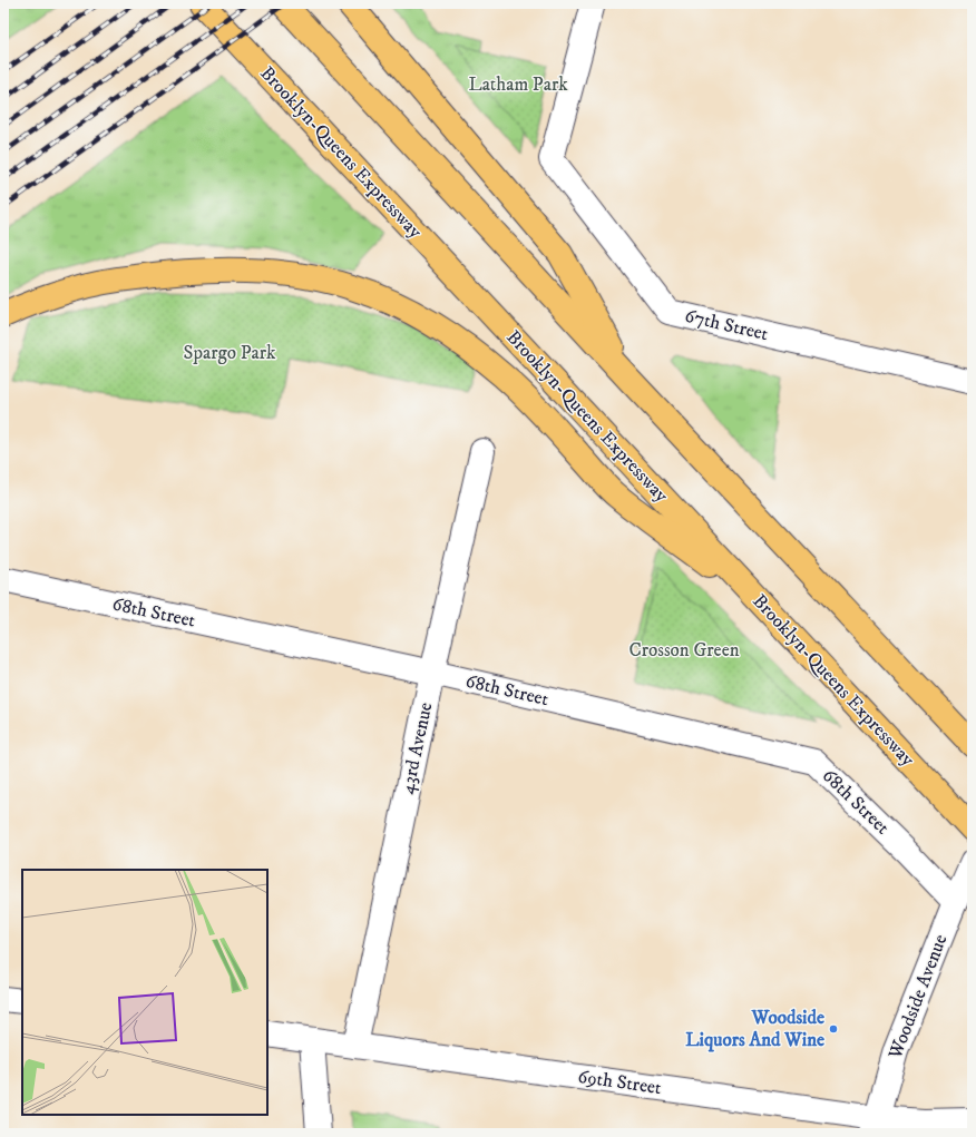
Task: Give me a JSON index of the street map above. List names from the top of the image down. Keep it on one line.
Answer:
{"streets":{"highway":["Brooklyn-Queens Expressway"],"street":["67th Street","68th Street","43rd Avenue","Woodside Avenue","69th Street"]},"crossings":[["68th Street","43rd Avenue"],["68th Street","Woodside Avenue"],["43rd Avenue","69th Street"],["Woodside Avenue","69th Street"]],"parks":["Latham Park","Spargo Park","Crosson Green"],"places":["Woodside Liquors And Wine"]}
